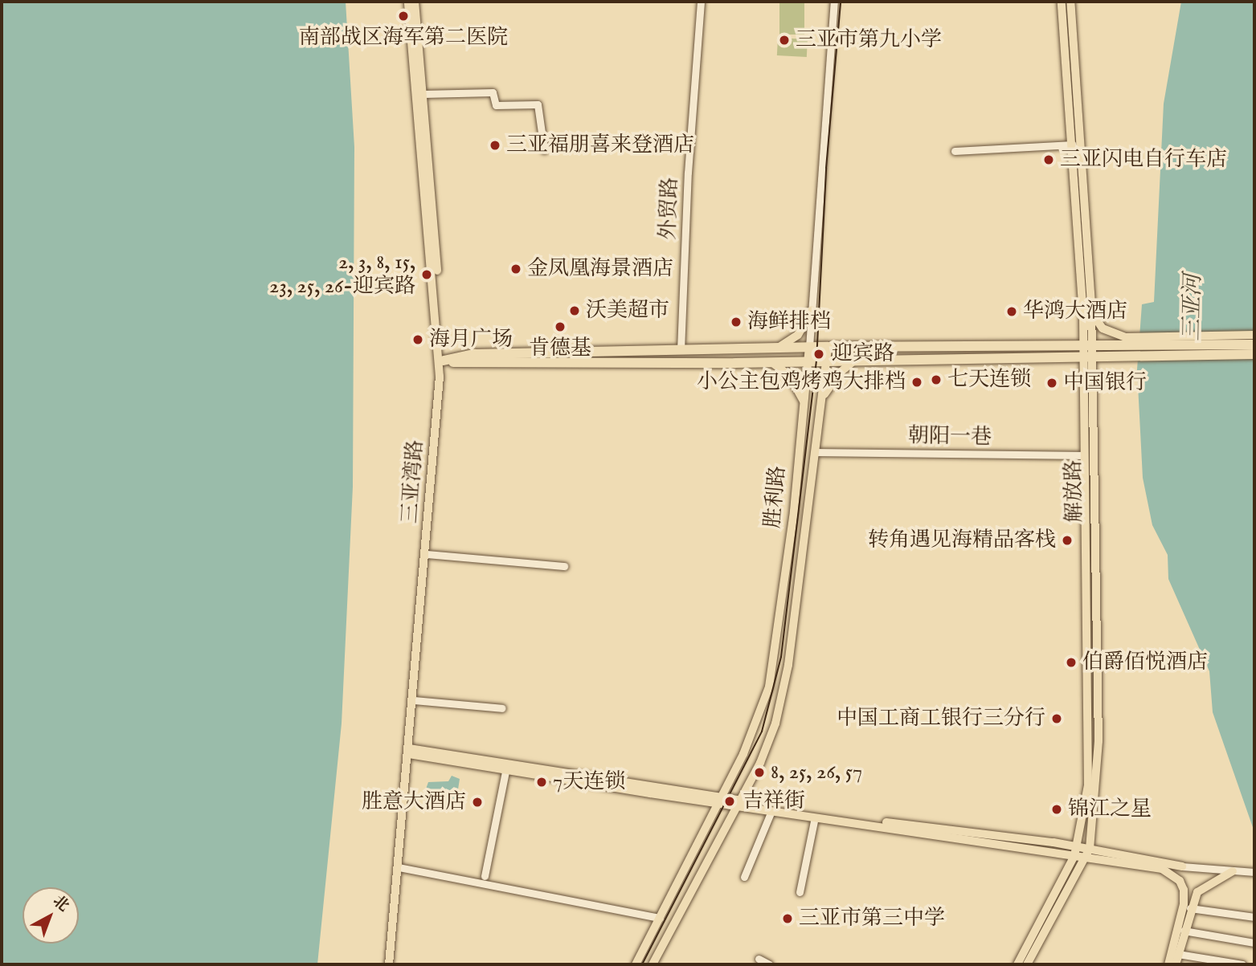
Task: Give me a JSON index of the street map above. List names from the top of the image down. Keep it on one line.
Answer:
{"streets":{"main road":["三亚湾路","解放路","胜利路"],"street":["外贸路","朝阳一巷"]},"crossings":[["朝阳一巷","解放路"],["朝阳一巷","胜利路"]],"water":["三亚河"],"places":["南部战区海军第二医院","三亚市第九小学","三亚福朋喜来登酒店","三亚闪电自行车店","金凤凰海景酒店","2, 3, 8, 15, 23, 25, 26-迎宾路","沃美超市","华鸿大酒店","海鲜排档","肯德基","海月广场","迎宾路","七天连锁","小公主包鸡烤鸡大排档","中国银行","转角遇见海精品客栈","伯爵佰悦酒店","中国工商工银行三分行","8, 25, 26, 57","7天连锁","吉祥街","胜意大酒店","锦江之星","三亚市第三中学"],"north":"top right"}
